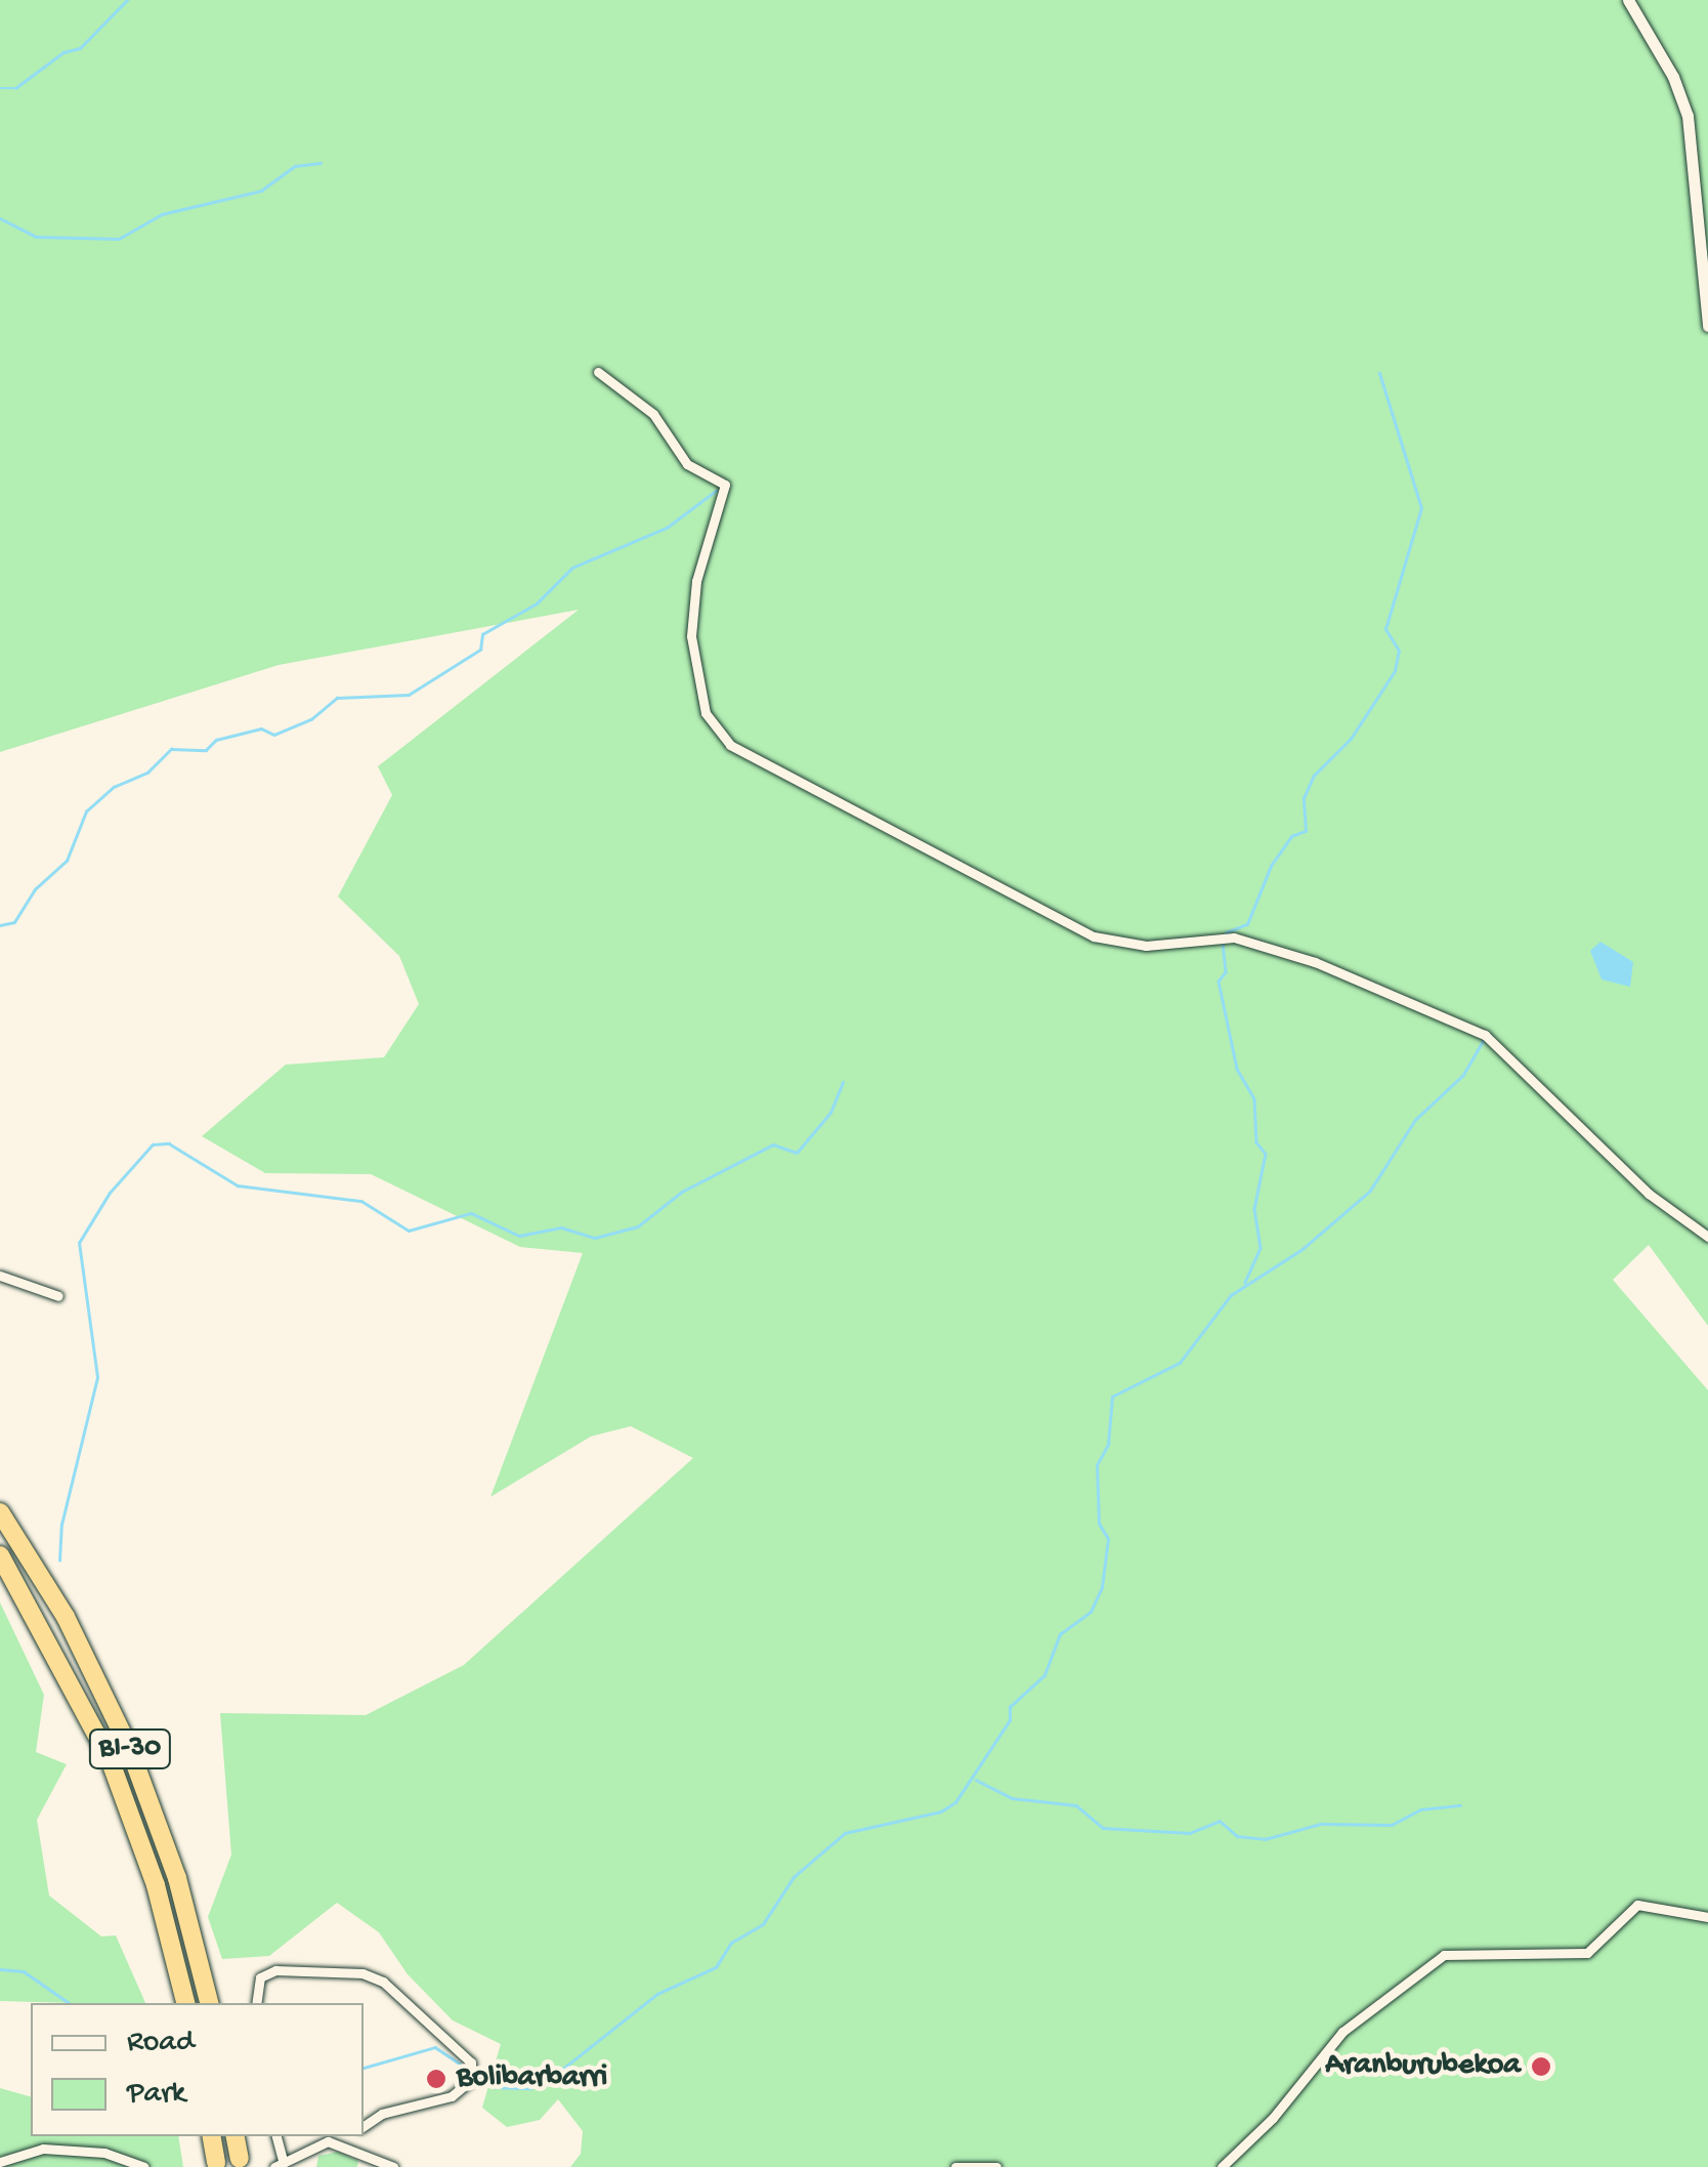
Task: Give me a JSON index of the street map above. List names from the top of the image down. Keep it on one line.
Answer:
{"streets":{"highway":["BI-30"]},"places":["Aranburubekoa","Bolibarbarri"],"legend":["Road","Park"]}
